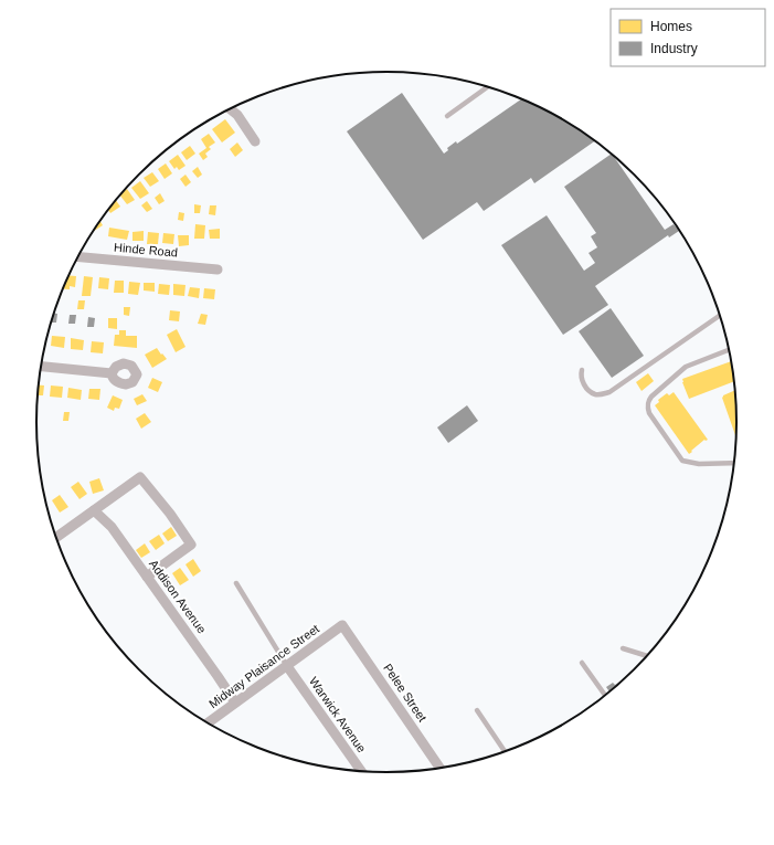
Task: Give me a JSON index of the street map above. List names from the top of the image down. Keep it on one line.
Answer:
{"streets":{"street":["Hinde Road","Addison Avenue","Midway Plaisance Street","Pelee Street","Warwick Avenue"]},"crossings":[["Addison Avenue","Midway Plaisance Street"],["Midway Plaisance Street","Pelee Street"],["Midway Plaisance Street","Warwick Avenue"]],"legend":["Homes","Industry"]}
